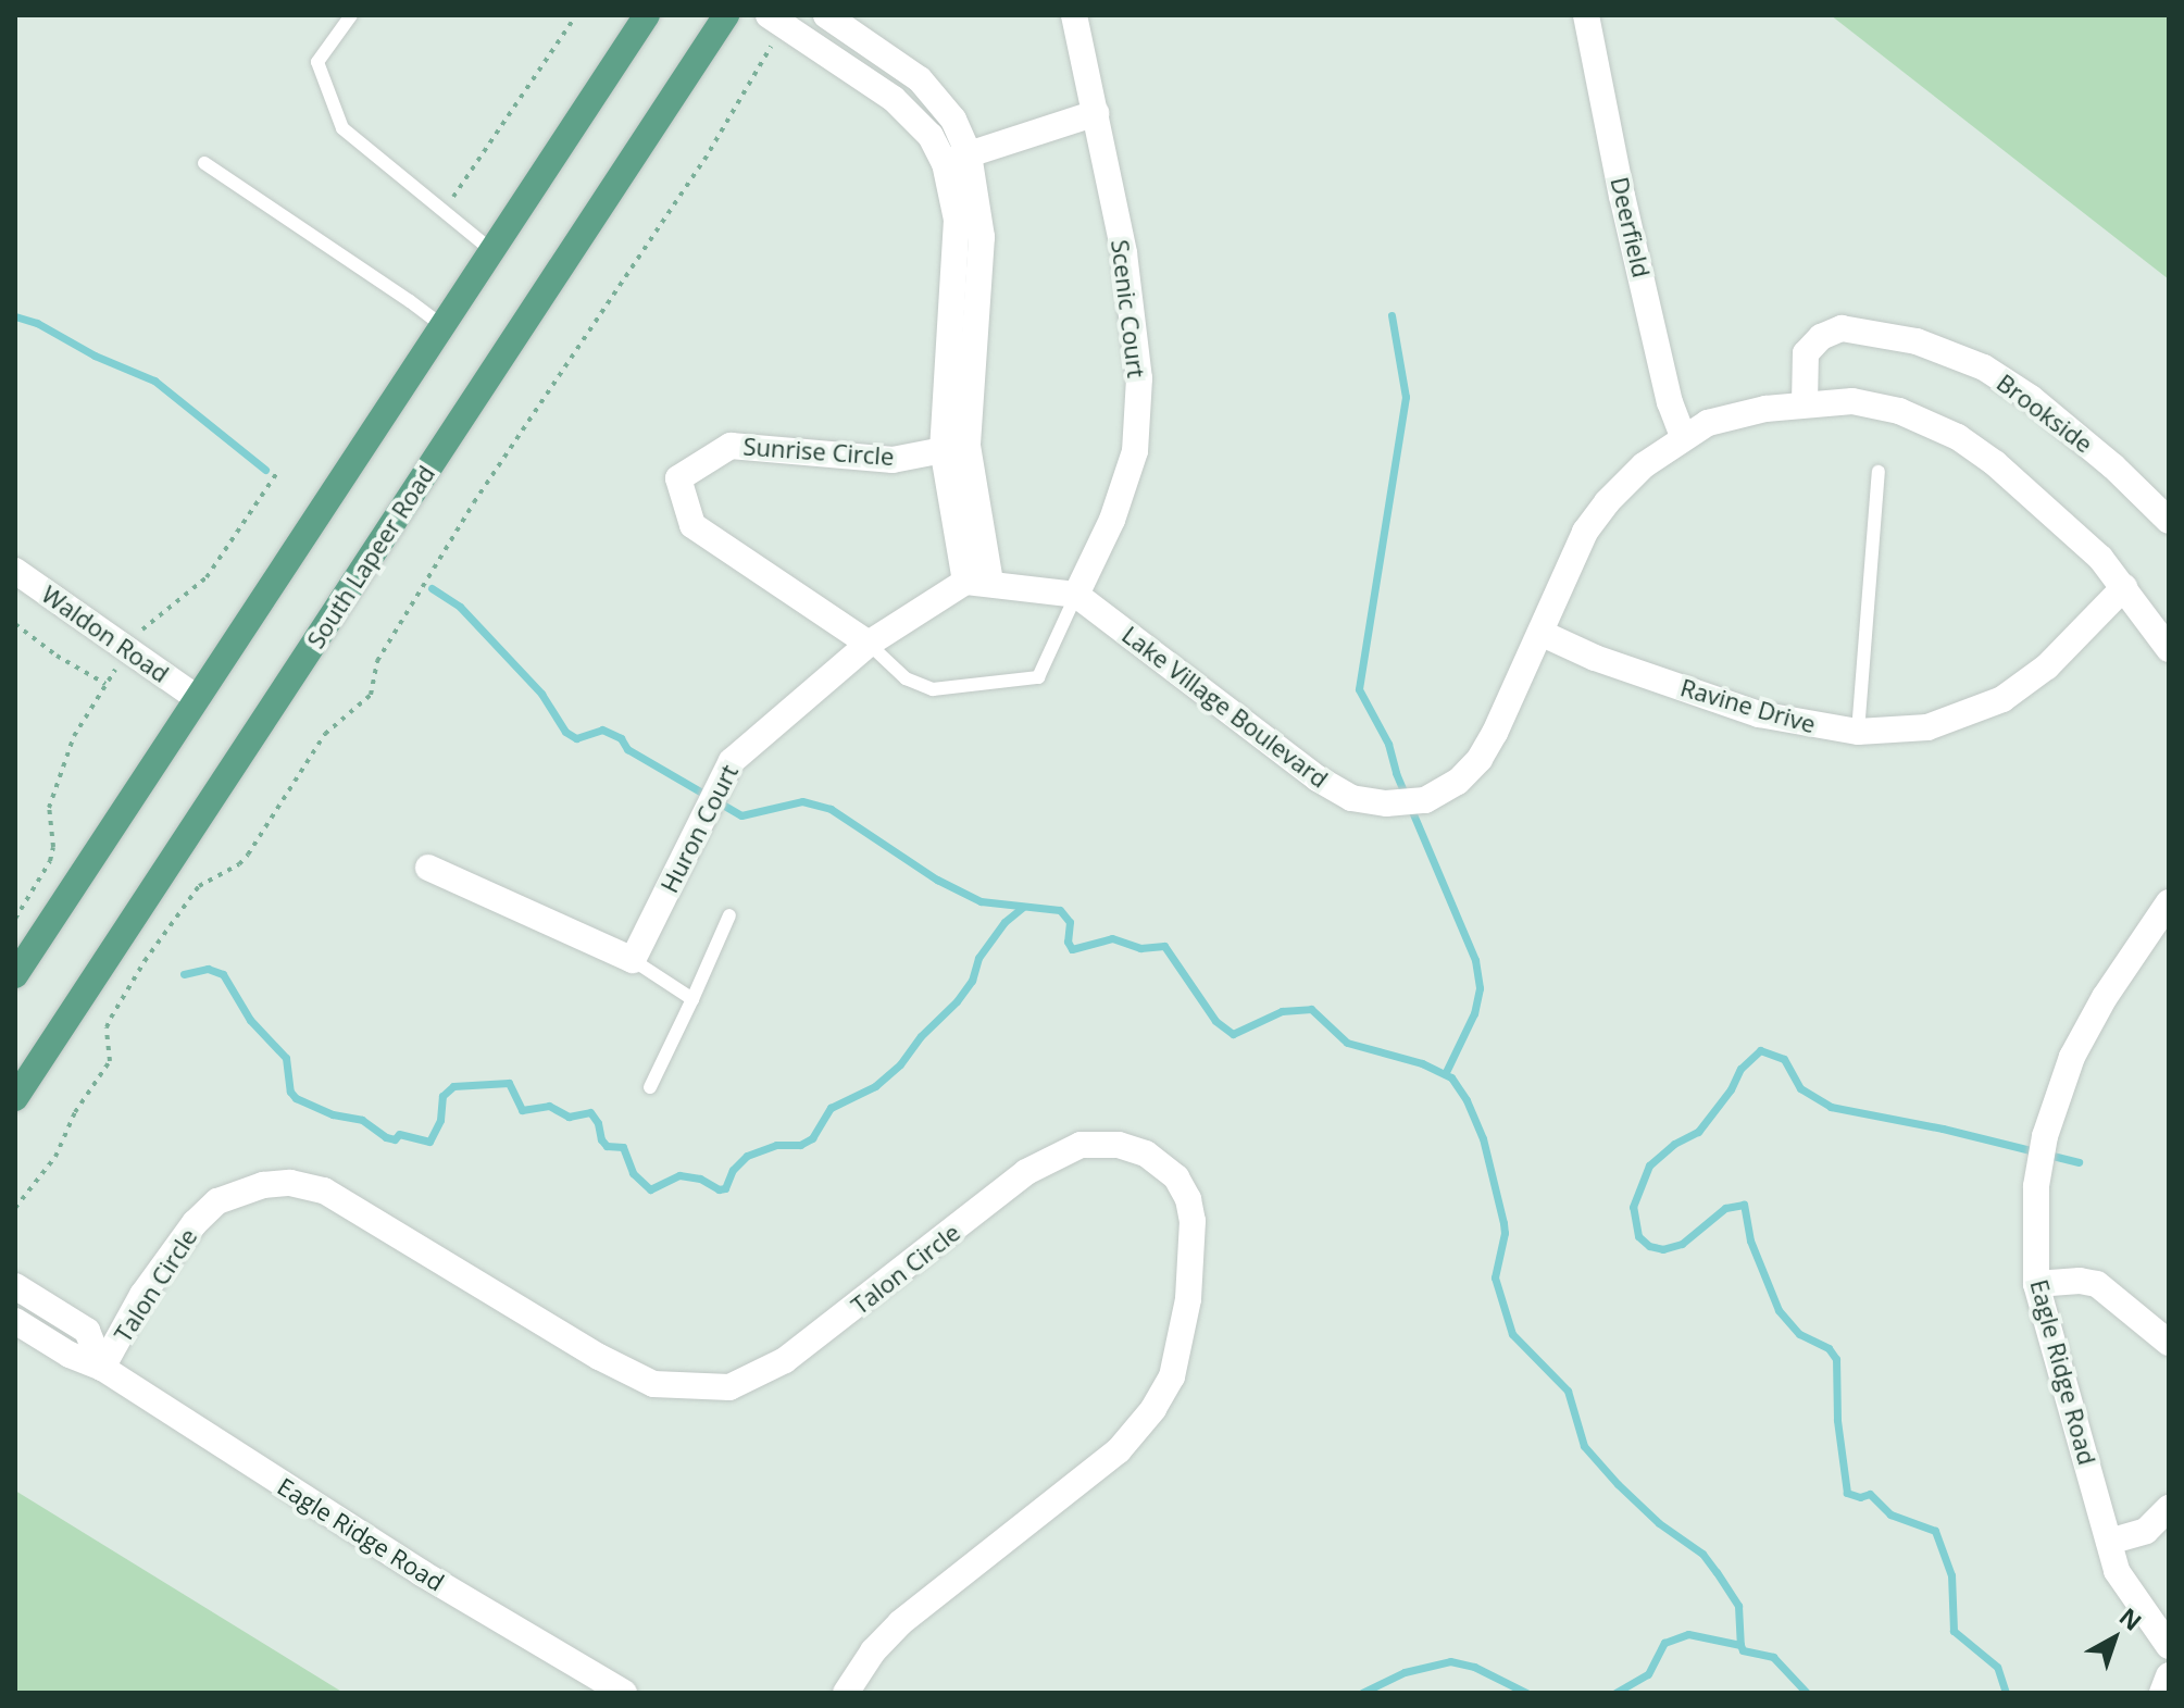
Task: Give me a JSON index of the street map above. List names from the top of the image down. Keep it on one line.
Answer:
{"streets":{"main road":["South Lapeer Road"],"street":["Deerfield","Scenic Court","Brookside","Sunrise Circle","Waldon Road","Ravine Drive","Lake Village Boulevard","Huron Court","Talon Circle","Eagle Ridge Road"]},"crossings":[["Deerfield","Lake Village Boulevard"],["Scenic Court","Lake Village Boulevard"],["Sunrise Circle","Huron Court"],["Ravine Drive","Lake Village Boulevard"],["Lake Village Boulevard","Huron Court"],["Talon Circle","Eagle Ridge Road"]],"north":"top right"}
